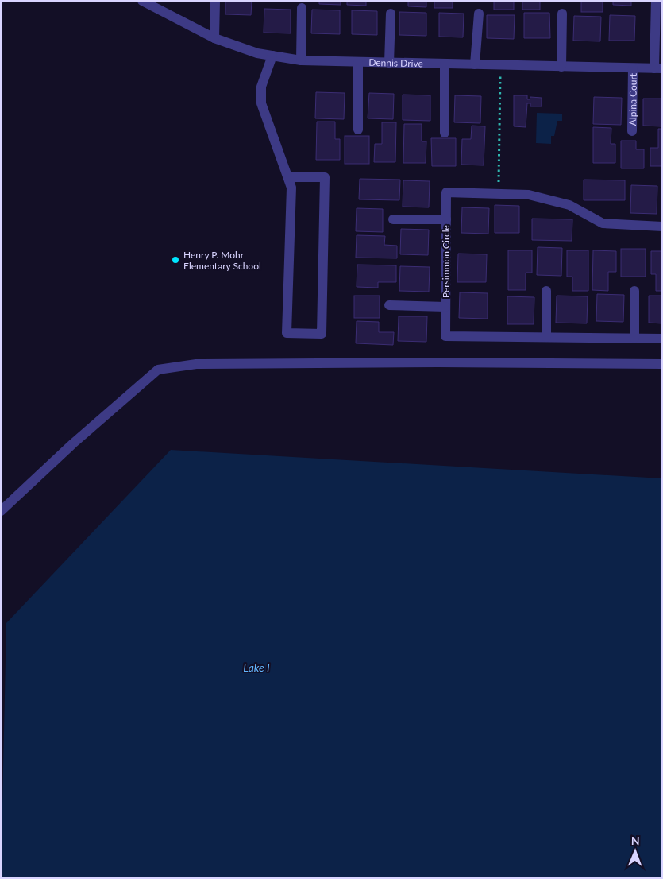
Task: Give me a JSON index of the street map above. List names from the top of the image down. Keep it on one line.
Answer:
{"streets":{"street":["Dennis Drive","Alpina Court","Persimmon Circle"]},"crossings":[["Dennis Drive","Alpina Court"]],"water":["Lake I"],"places":["Henry P. Mohr Elementary School"],"north":"top"}
